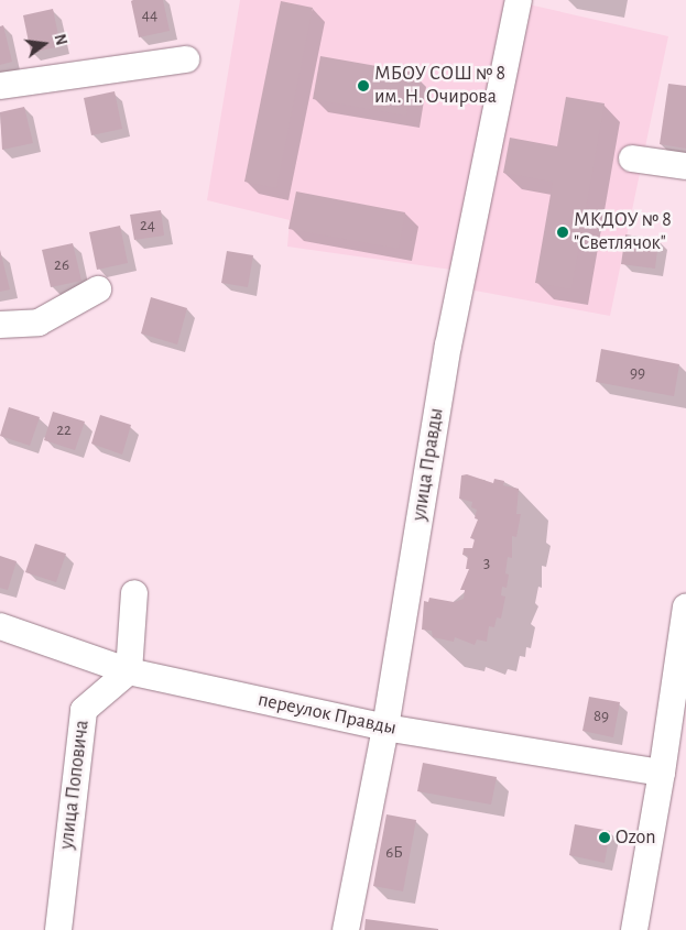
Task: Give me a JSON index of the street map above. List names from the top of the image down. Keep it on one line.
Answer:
{"streets":{"street":["улица Правды","переулок Правды","улица Поповича"]},"crossings":[["улица Правды","переулок Правды"],["переулок Правды","улица Поповича"]],"places":["МБОУ СОШ № 8 им. Н. Очирова","МКДОУ № 8 \"Светлячок\"","Ozon"],"house_numbers":["44","24","26","99","22","3","89","6Б"],"north":"right"}
